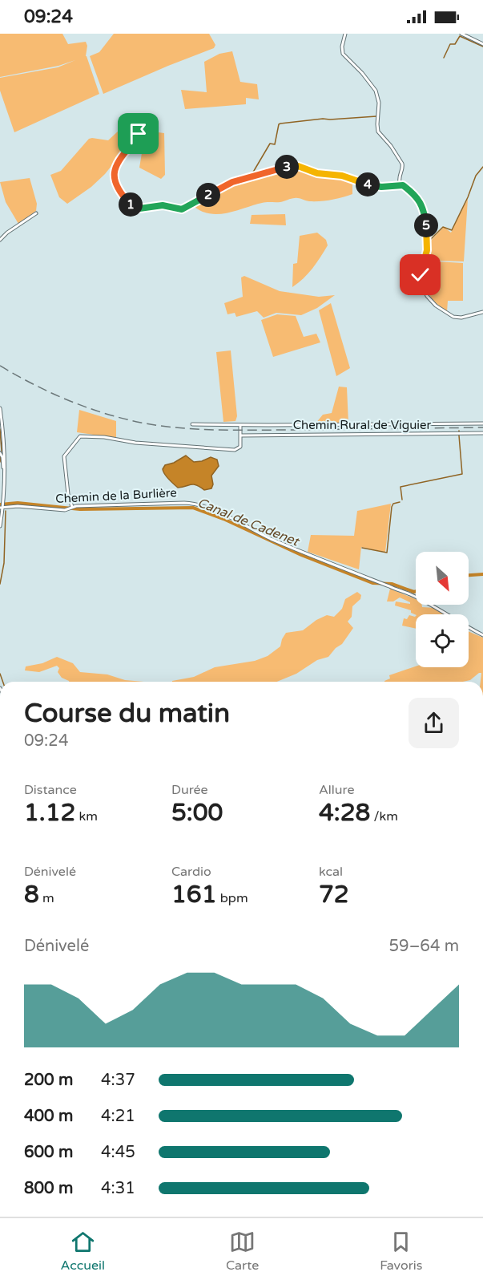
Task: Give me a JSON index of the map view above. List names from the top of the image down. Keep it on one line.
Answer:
{"streets":{"street":["Chemin Rural de Viguier","Chemin de la Burlière"]},"water":["Canal de Cadenet"],"north":"bottom right","page":{"status":"09:24","pins":["3","4","2","1","5"],"heading":["Course du matin","09:24"],"stats":[["Distance","1.12 km"],["Durée","5:00"],["Allure","4:28 /km"],["Dénivelé","8 m"],["Cardio","161 bpm"],["kcal","72"]],"chart":["Dénivelé","59–64 m"],"list":[{"name":"200 m","note":"4:37"},{"name":"400 m","note":"4:21"},{"name":"600 m","note":"4:45"},{"name":"800 m","note":"4:31"}],"tabs":["Accueil","Carte","Favoris"]}}
